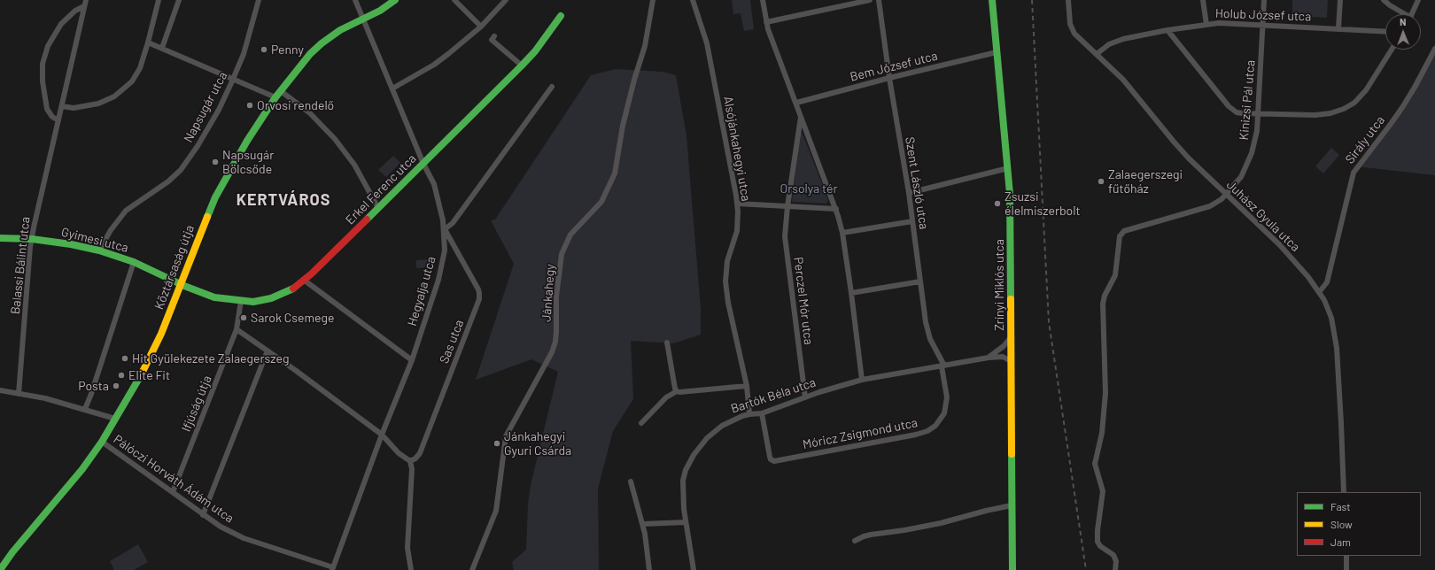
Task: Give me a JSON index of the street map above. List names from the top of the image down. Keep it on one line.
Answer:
{"streets":{"street":["Holub József utca","Bem József utca","Kinizsi Pál utca","Napsugár utca","Sirály utca","Alsójánkahegyi utca","Szent László utca","Erkel Ferenc utca","Juhász Gyula utca","Gyimesi utca","Balassi Bálint utca","Köztársaság útja","Zrínyi Miklós utca","Hegyalja utca","Jánkahegy","Perczel Mór utca","Sas utca","Bartók Béla utca","Ifjúság útja","Móricz Zsigmond utca","Pálóczi Horváth Ádám utca"]},"crossings":[["Holub József utca","Kinizsi Pál utca"],["Holub József utca","Juhász Gyula utca"],["Bem József utca","Szent László utca"],["Bem József utca","Zrínyi Miklós utca"],["Kinizsi Pál utca","Juhász Gyula utca"],["Napsugár utca","Gyimesi utca"],["Sirály utca","Juhász Gyula utca"],["Alsójánkahegyi utca","Bartók Béla utca"],["Szent László utca","Bartók Béla utca"],["Szent László utca","Móricz Zsigmond utca"],["Erkel Ferenc utca","Gyimesi utca"],["Erkel Ferenc utca","Köztársaság útja"],["Erkel Ferenc utca","Hegyalja utca"],["Erkel Ferenc utca","Ifjúság útja"],["Gyimesi utca","Balassi Bálint utca"],["Gyimesi utca","Köztársaság útja"],["Köztársaság útja","Hegyalja utca"],["Köztársaság útja","Pálóczi Horváth Ádám utca"],["Hegyalja utca","Sas utca"],["Hegyalja utca","Pálóczi Horváth Ádám utca"],["Perczel Mór utca","Bartók Béla utca"],["Bartók Béla utca","Móricz Zsigmond utca"],["Ifjúság útja","Pálóczi Horváth Ádám utca"]],"districts":["KERTVÁROS"],"parks":["Orsolya tér"],"places":["Penny","Orvosi rendelő","Napsugár Bölcsőde","Zalaegerszegi fűtőház","Zsuzsi élelmiszerbolt","Sarok Csemege","Hit Gyülekezete Zalaegerszeg","Elite Fit","Posta","Jánkahegyi Gyuri Csárda"],"legend":["Fast","Slow","Jam"],"north":"top"}
